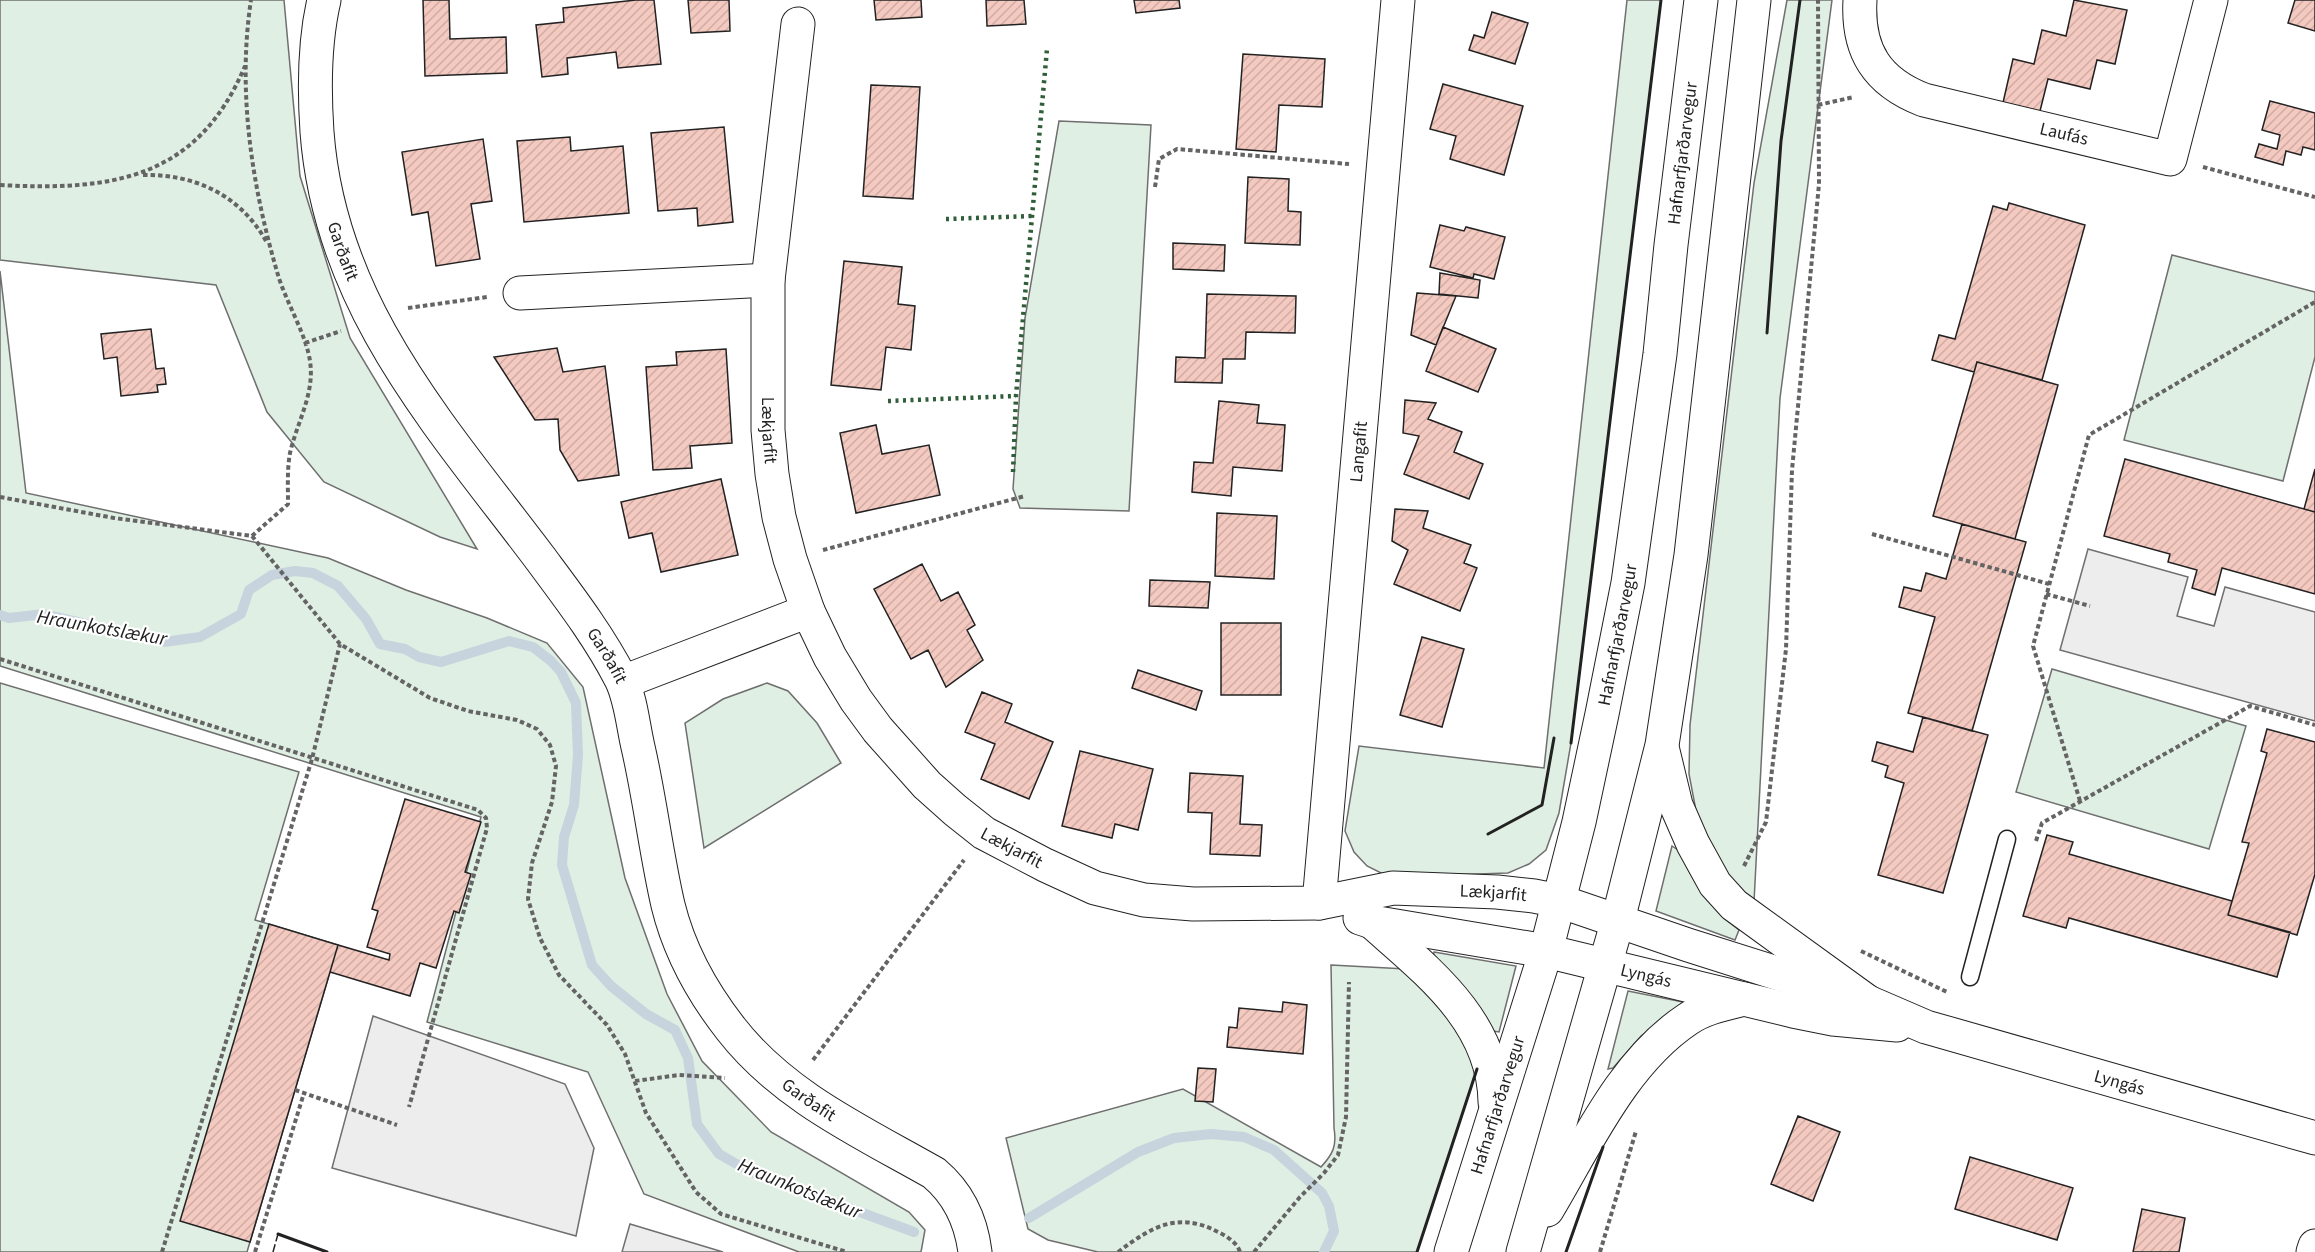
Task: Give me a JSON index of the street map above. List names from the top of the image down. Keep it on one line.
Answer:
{"streets":{"street":["Laufás","Hafnarfjarðarvegur","Garðafit","Lækjarfit","Langafit","Lyngás"]},"crossings":[["Hafnarfjarðarvegur","Lækjarfit"],["Hafnarfjarðarvegur","Lyngás"],["Lækjarfit","Langafit"],["Lækjarfit","Lyngás"]],"water":["Hraunkotslækur"]}
